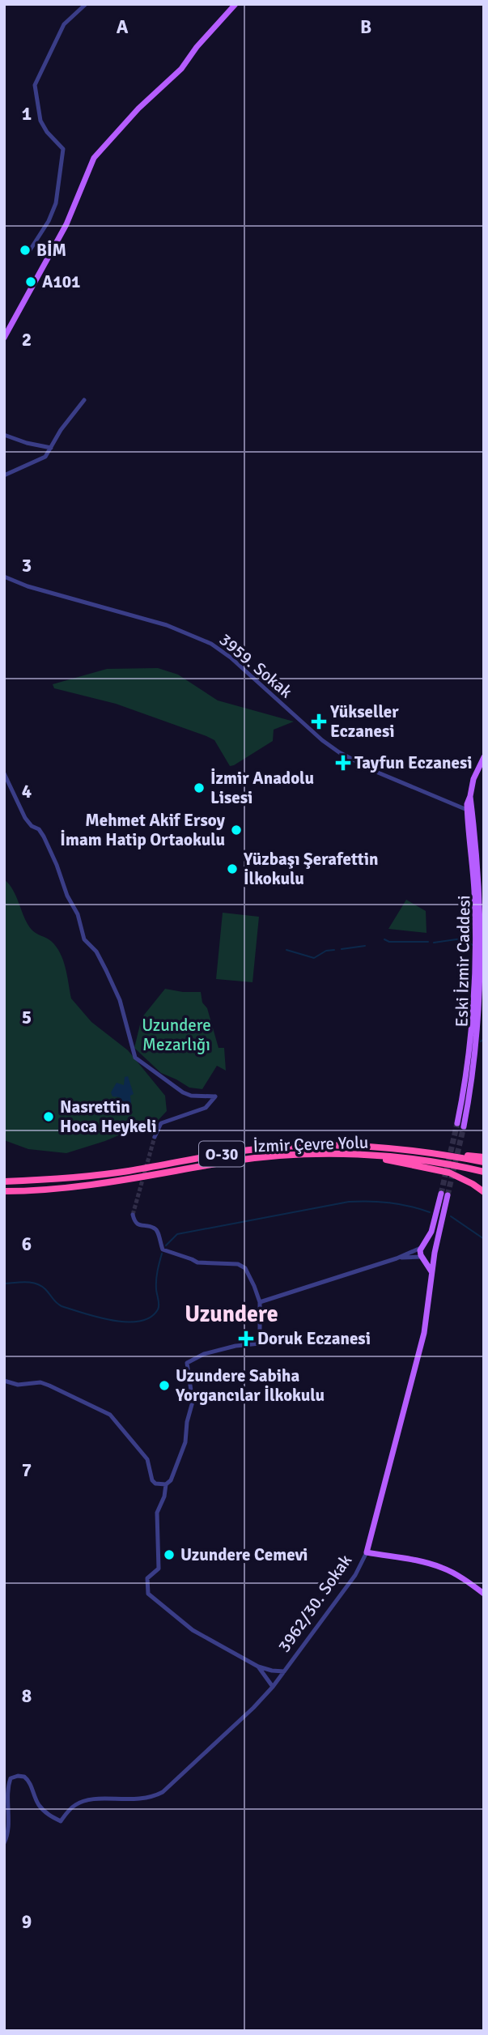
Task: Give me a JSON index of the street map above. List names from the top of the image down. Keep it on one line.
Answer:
{"streets":{"highway":["İzmir Çevre Yolu","O-30"],"main road":["Eski İzmir Caddesi","3962/30. Sokak"],"street":["3959. Sokak"]},"crossings":[["3959. Sokak","Eski İzmir Caddesi"]],"districts":["Uzundere"],"parks":["Uzundere Mezarlığı"],"places":{"other":["BİM","A101","İzmir Anadolu Lisesi","Mehmet Akif Ersoy İmam Hatip Ortaokulu","Yüzbaşı Şerafettin İlkokulu","Nasrettin Hoca Heykeli","Uzundere Sabiha Yorgancılar İlkokulu","Uzundere Cemevi"],"health":["Yükseller Eczanesi","Tayfun Eczanesi","Doruk Eczanesi"]},"grid":{"columns":["A","B"],"rows":["1","2","3","4","5","6","7","8","9"]}}
